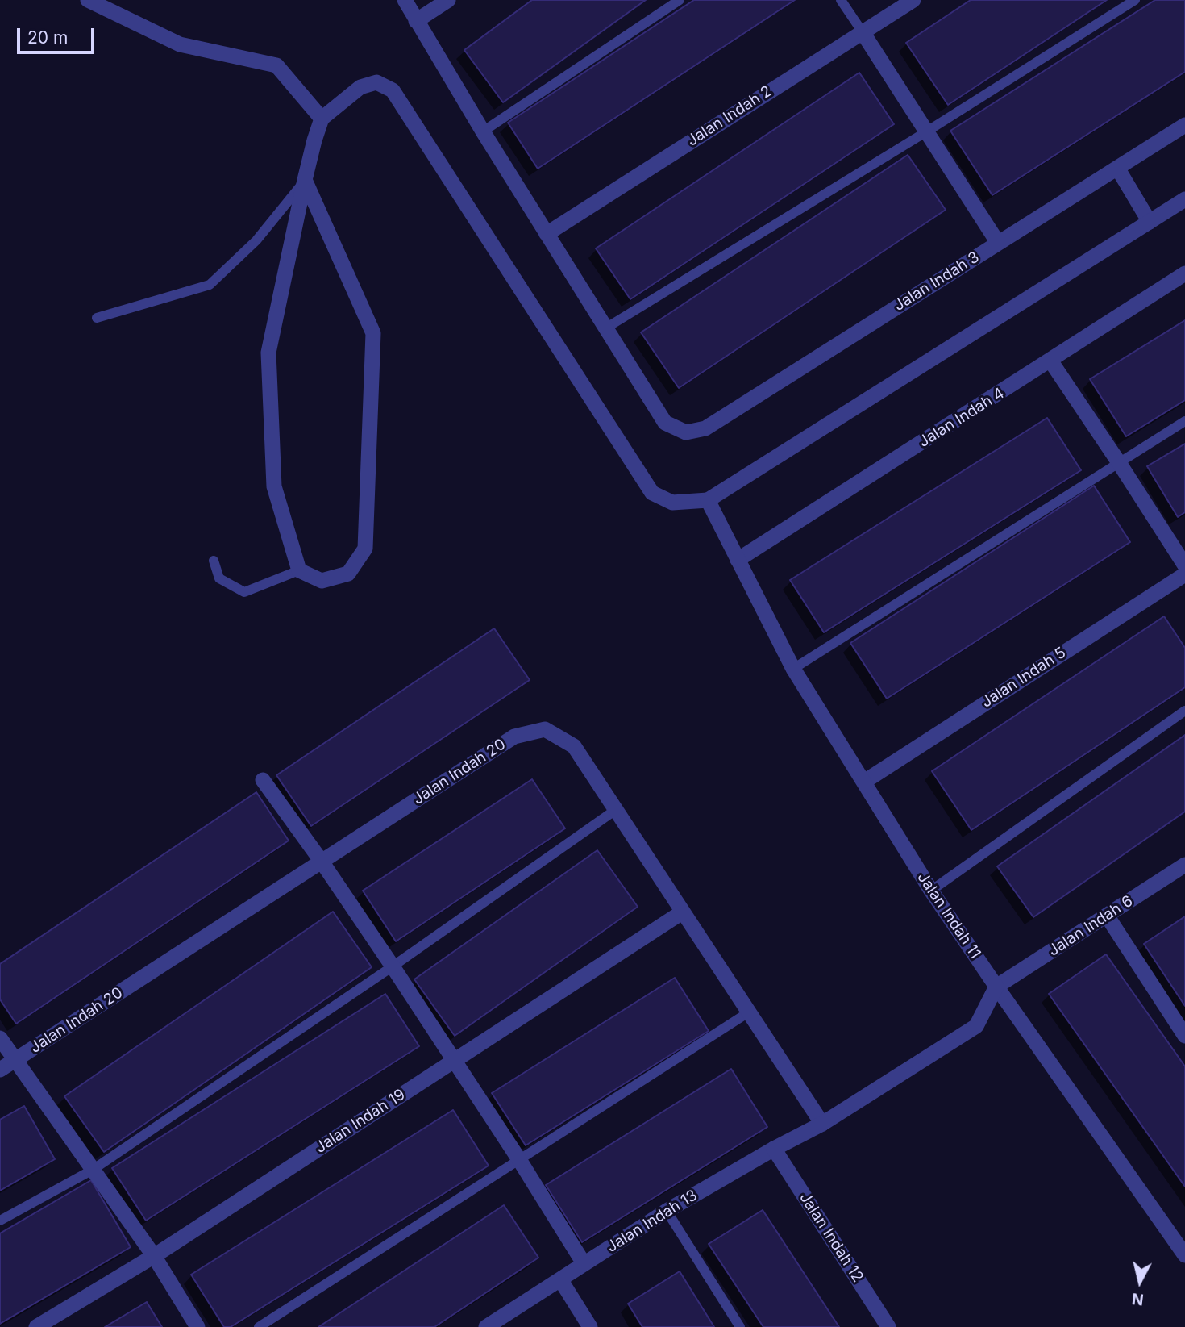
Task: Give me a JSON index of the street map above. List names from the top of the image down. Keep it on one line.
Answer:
{"streets":{"street":["Jalan Indah 2","Jalan Indah 3","Jalan Indah 4","Jalan Indah 5","Jalan Indah 20","Jalan Indah 11","Jalan Indah 6","Jalan Indah 19","Jalan Indah 13","Jalan Indah 12"]},"crossings":[["Jalan Indah 4","Jalan Indah 11"],["Jalan Indah 5","Jalan Indah 11"],["Jalan Indah 20","Jalan Indah 19"],["Jalan Indah 20","Jalan Indah 13"],["Jalan Indah 11","Jalan Indah 6"],["Jalan Indah 11","Jalan Indah 13"],["Jalan Indah 6","Jalan Indah 13"],["Jalan Indah 13","Jalan Indah 12"]],"scale_bar":"20 m","north":"bottom"}
